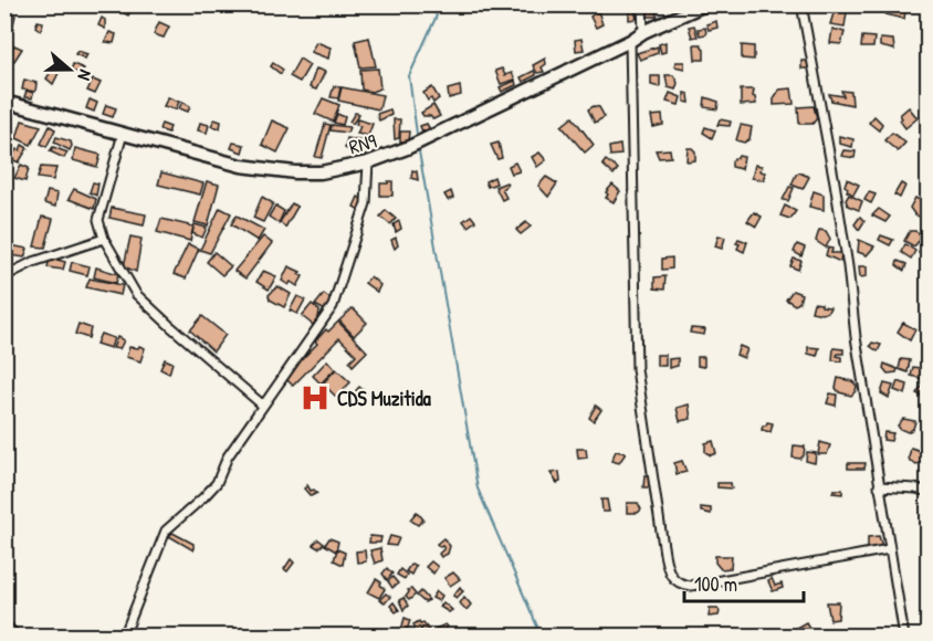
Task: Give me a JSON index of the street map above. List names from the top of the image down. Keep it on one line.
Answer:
{"streets":{"main road":["RN9"]},"places":{"hospital":["CDS Muzitida"]},"scale_bar":"100 m","north":"right"}
